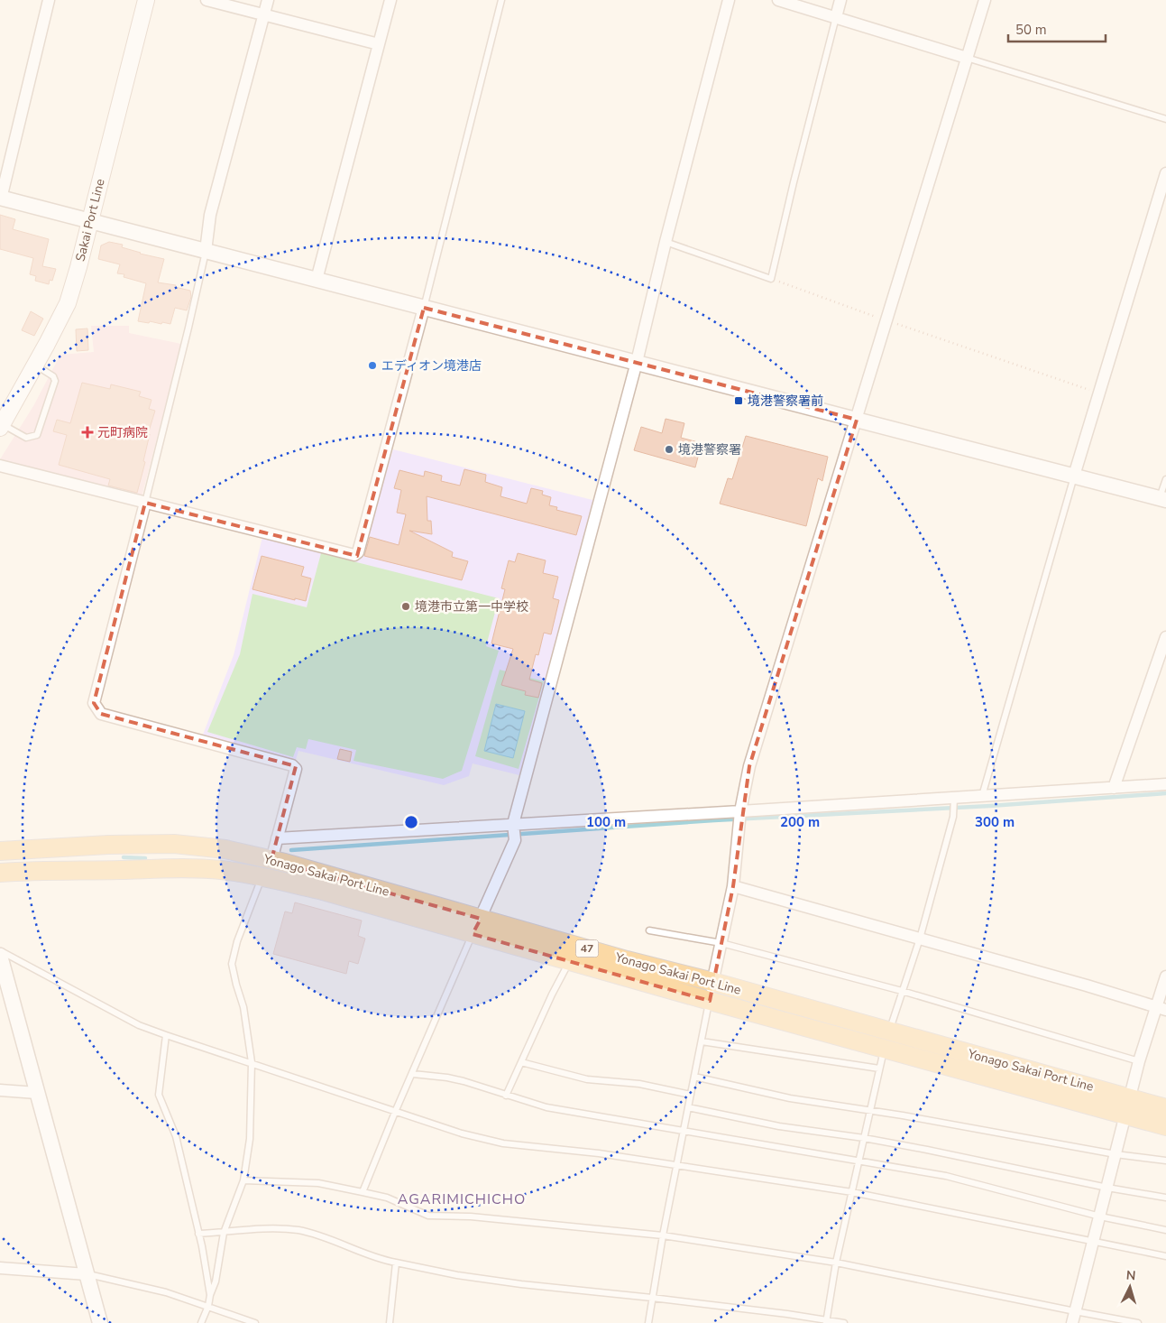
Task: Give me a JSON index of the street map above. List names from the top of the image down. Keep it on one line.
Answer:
{"streets":{"main road":["Sakai Port Line","Yonago Sakai Port Line","47"]},"districts":["AGARIMICHICHO"],"places":{"other":["エディオン境港店","境港警察署","境港市立第一中学校"],"transit":["境港警察署前"],"health":["元町病院"]},"scale_bar":"50 m","north":"top","rings":["100 m","200 m","300 m"]}
